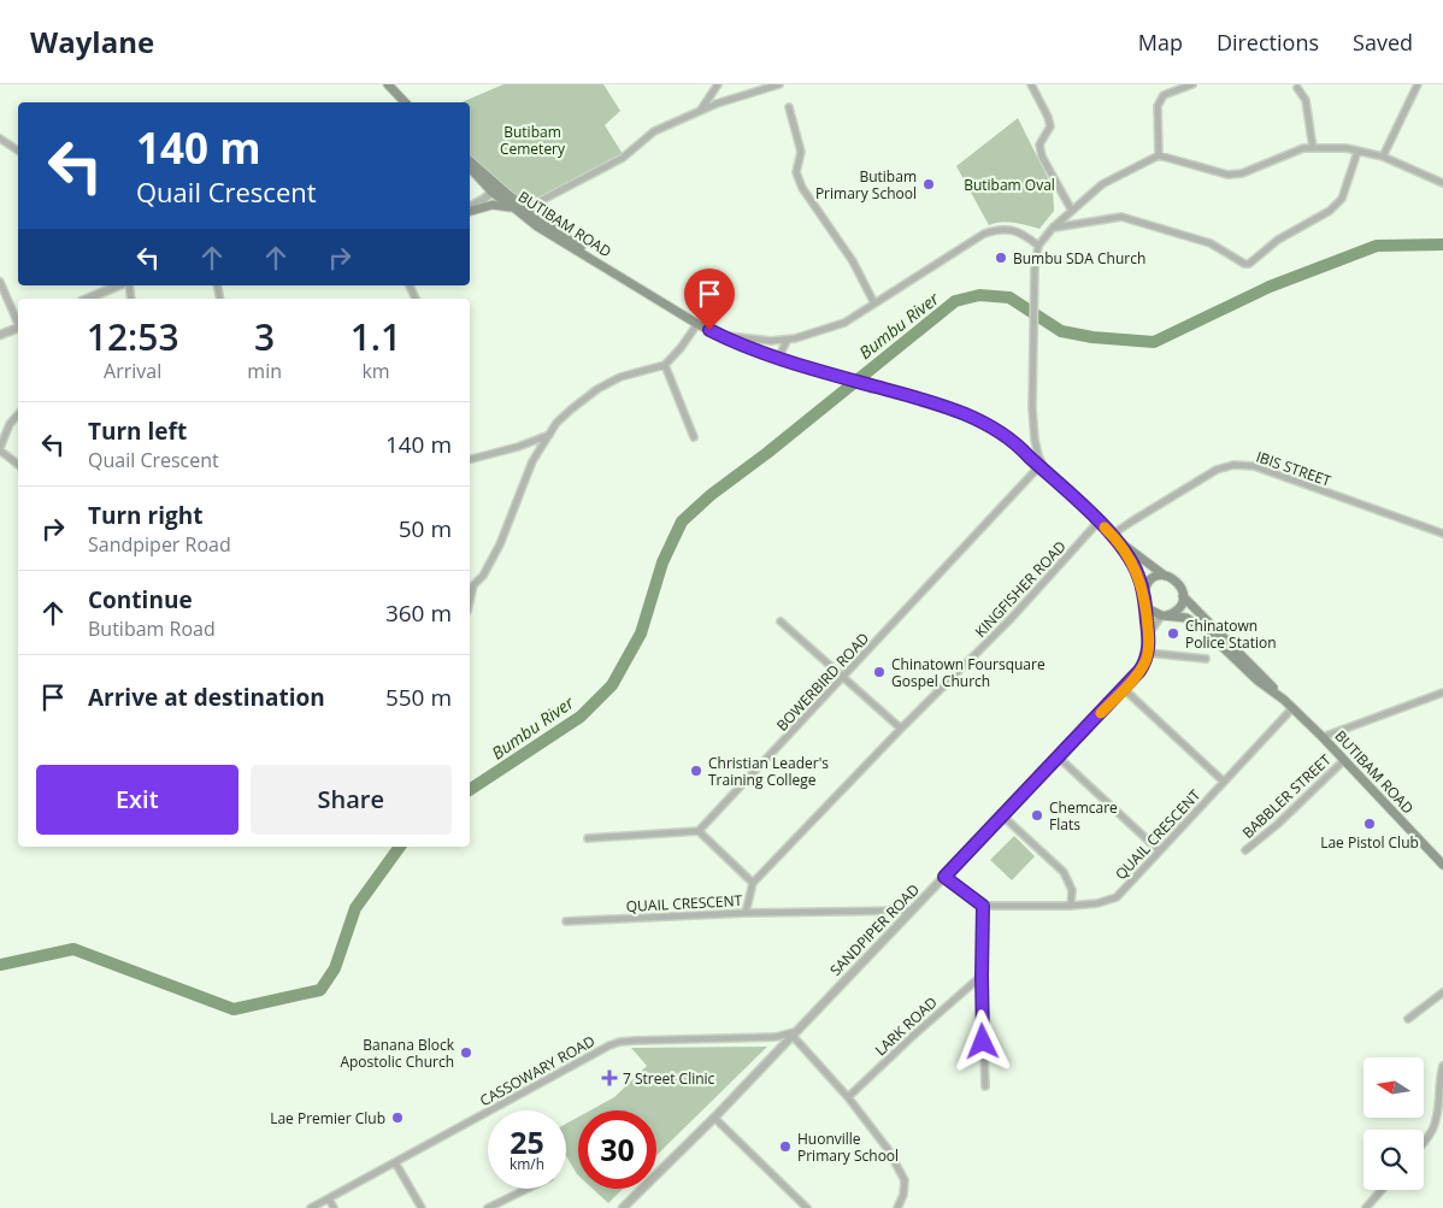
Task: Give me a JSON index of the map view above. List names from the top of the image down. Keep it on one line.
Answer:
{"streets":{"main road":["BUTIBAM ROAD"],"street":["IBIS STREET","KINGFISHER ROAD","BOWERBIRD ROAD","BABBLER STREET","QUAIL CRESCENT","SANDPIPER ROAD","LARK ROAD","CASSOWARY ROAD"]},"crossings":[["BUTIBAM ROAD","IBIS STREET"],["BUTIBAM ROAD","KINGFISHER ROAD"],["BUTIBAM ROAD","BOWERBIRD ROAD"],["BUTIBAM ROAD","BABBLER STREET"],["BUTIBAM ROAD","QUAIL CRESCENT"],["QUAIL CRESCENT","SANDPIPER ROAD"],["SANDPIPER ROAD","CASSOWARY ROAD"]],"water":["Bumbu River"],"parks":["Butibam Cemetery","Butibam Oval"],"places":{"other":["Butibam Primary School","Bumbu SDA Church","Chinatown Police Station","Chinatown Foursquare Gospel Church","Christian Leader's Training College","Chemcare Flats","Lae Pistol Club","Banana Block Apostolic Church","Lae Premier Club","Huonville Primary School"],"health":["7 Street Clinic"]},"north":"left","page":{"header":"Waylane","nav":["Map","Directions","Saved"],"turn":["140 m","Quail Crescent"],"eta":["12:53","Arrival","3","min","1.1","km"],"list":[{"name":"Turn left","note":"Quail Crescent","value":"140 m"},{"name":"Turn right","note":"Sandpiper Road","value":"50 m"},{"name":"Continue","note":"Butibam Road","value":"360 m"},{"name":"Arrive at destination","value":"550 m"}],"buttons":["Exit","Share"],"speed":"25 km/h","limit":"30"}}
